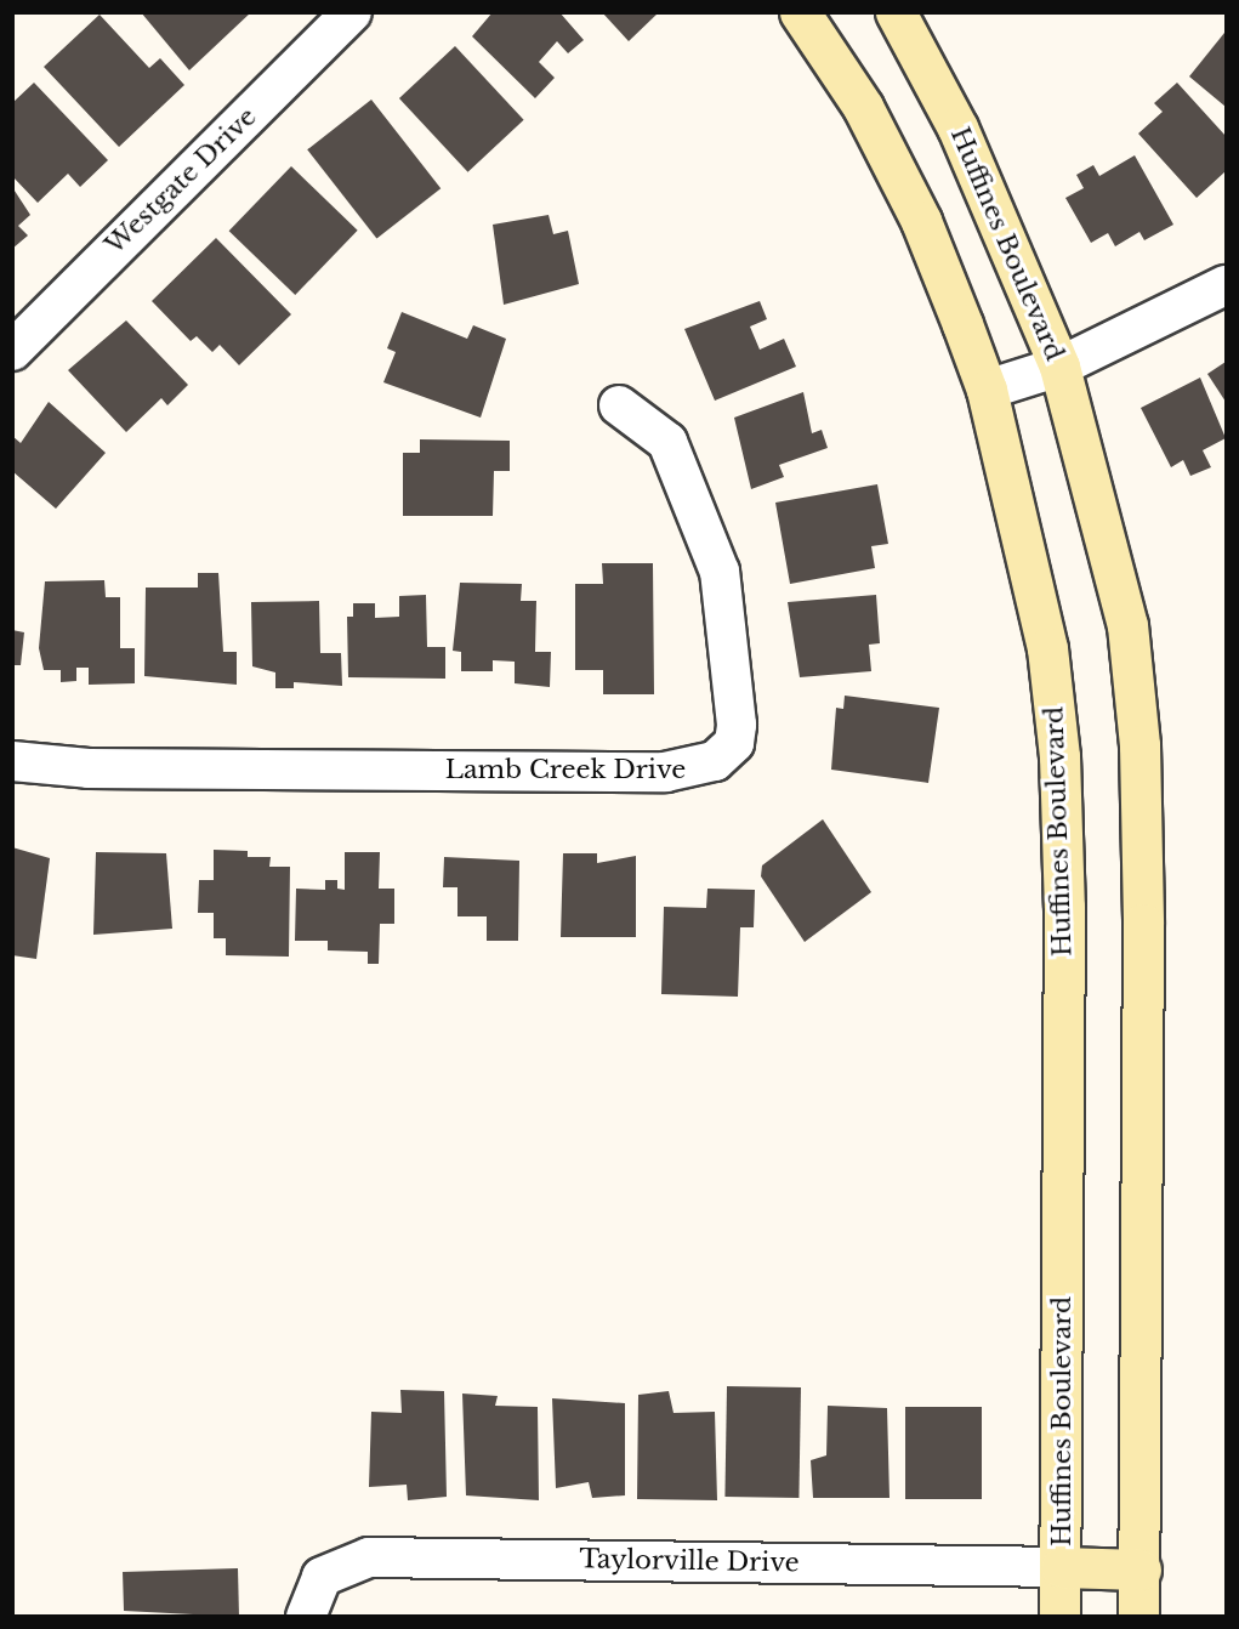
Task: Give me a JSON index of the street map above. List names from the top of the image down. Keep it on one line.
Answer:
{"streets":{"main road":["Huffines Boulevard"],"street":["Westgate Drive","Lamb Creek Drive","Taylorville Drive"]},"crossings":[["Huffines Boulevard","Taylorville Drive"]]}
